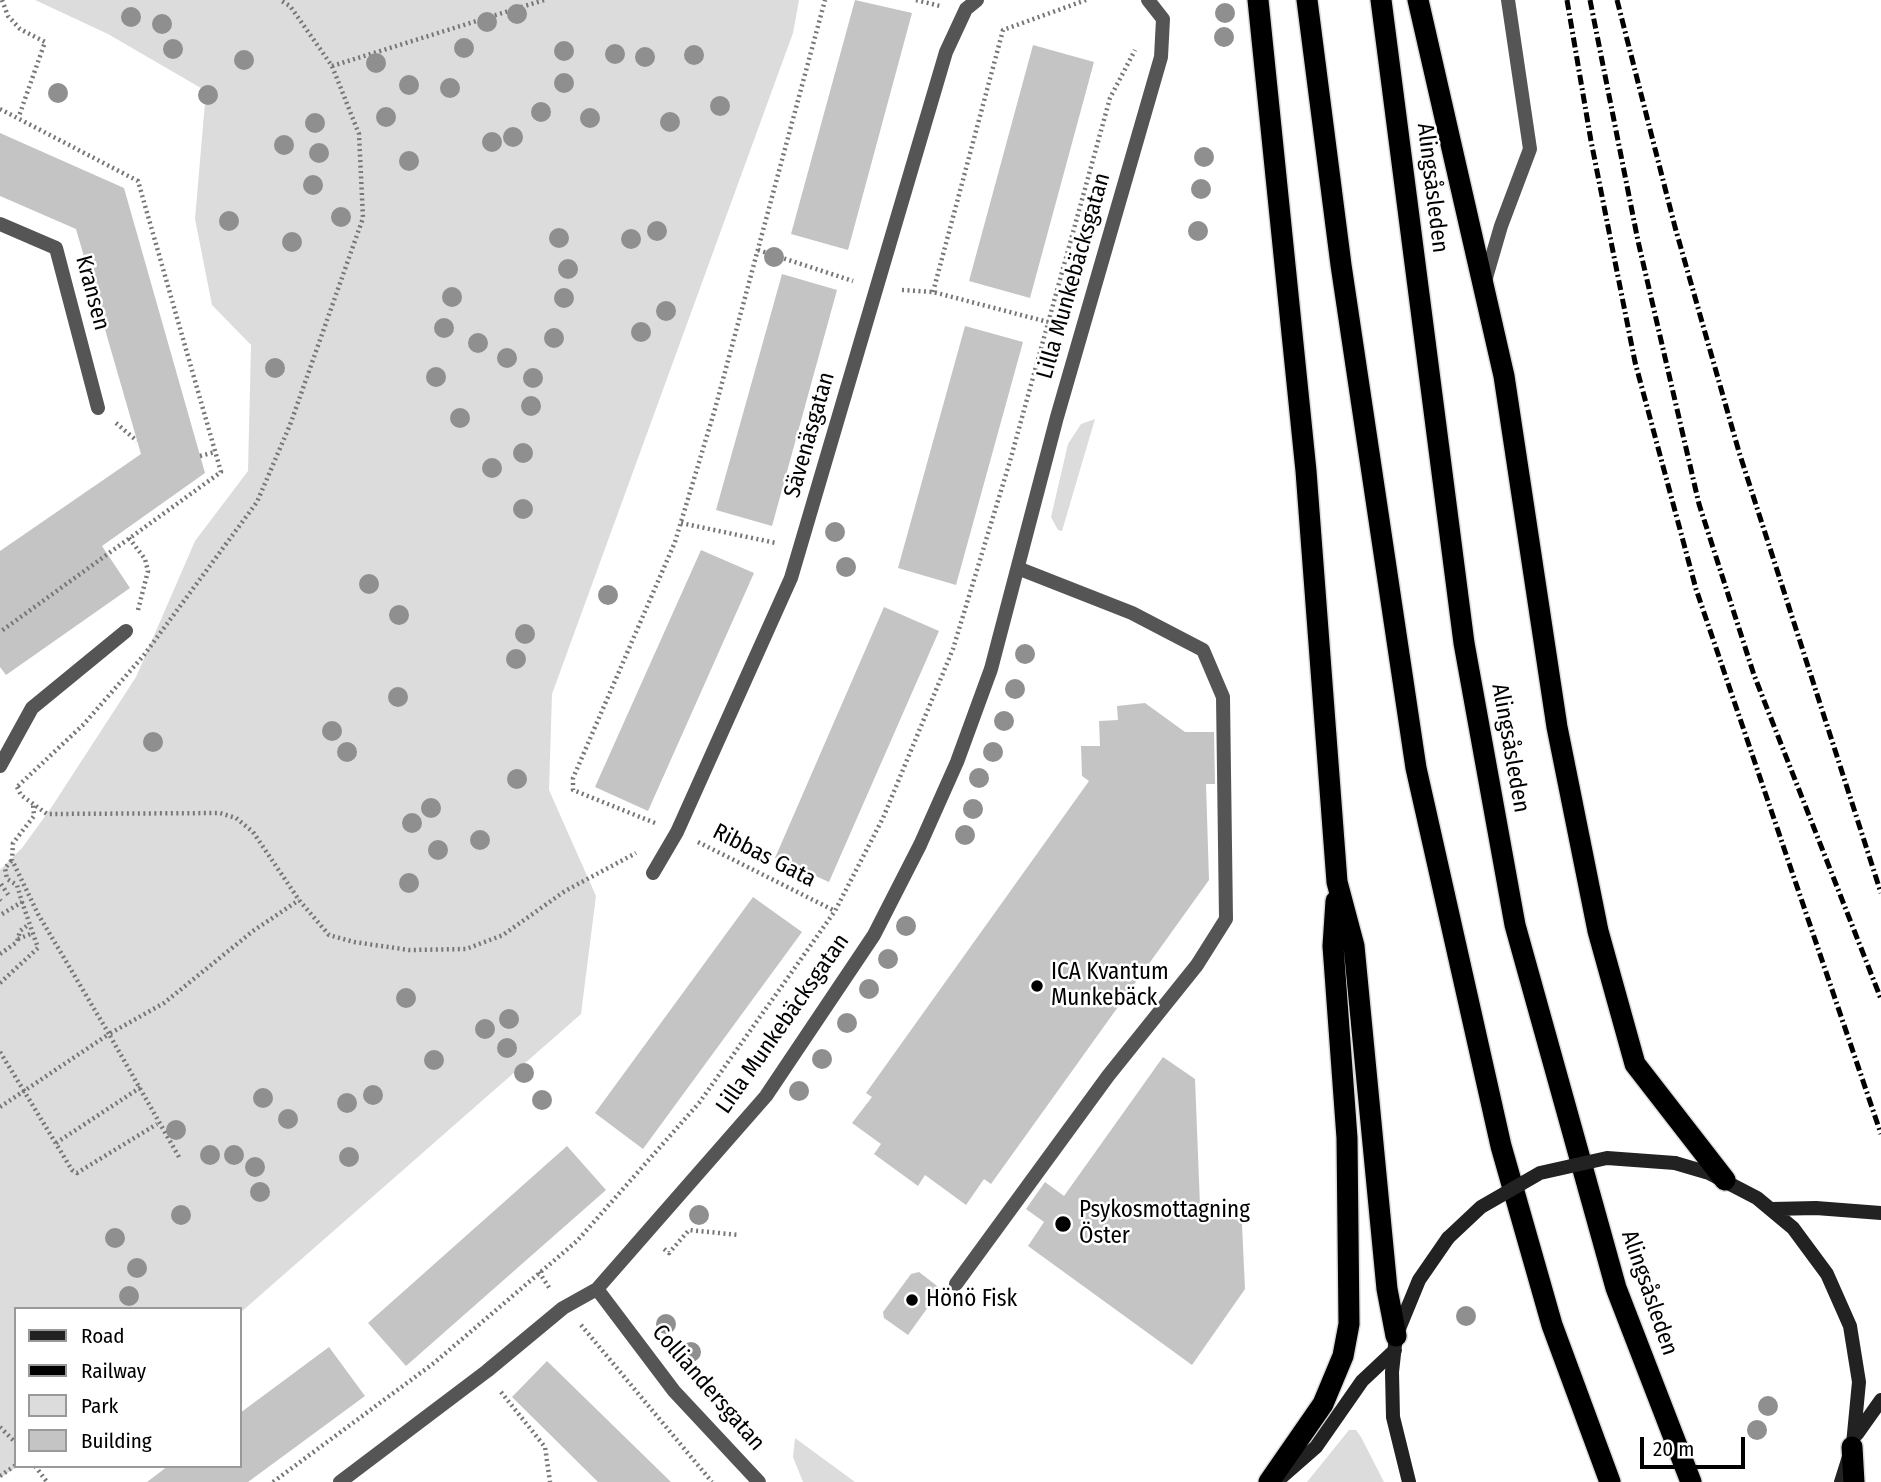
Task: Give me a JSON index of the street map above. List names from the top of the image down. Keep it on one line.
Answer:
{"streets":{"highway":["Alingsåsleden"],"street":["Lilla Munkebäcksgatan","Kransen","Sävenäsgatan","Colliandersgatan"],"path":["Ribbas Gata"]},"crossings":[["Lilla Munkebäcksgatan","Colliandersgatan"],["Sävenäsgatan","Ribbas Gata"]],"places":["ICA Kvantum Munkebäck","Psykosmottagning Öster","Hönö Fisk"],"legend":["Road","Railway","Park","Building"],"scale_bar":"20 m"}
